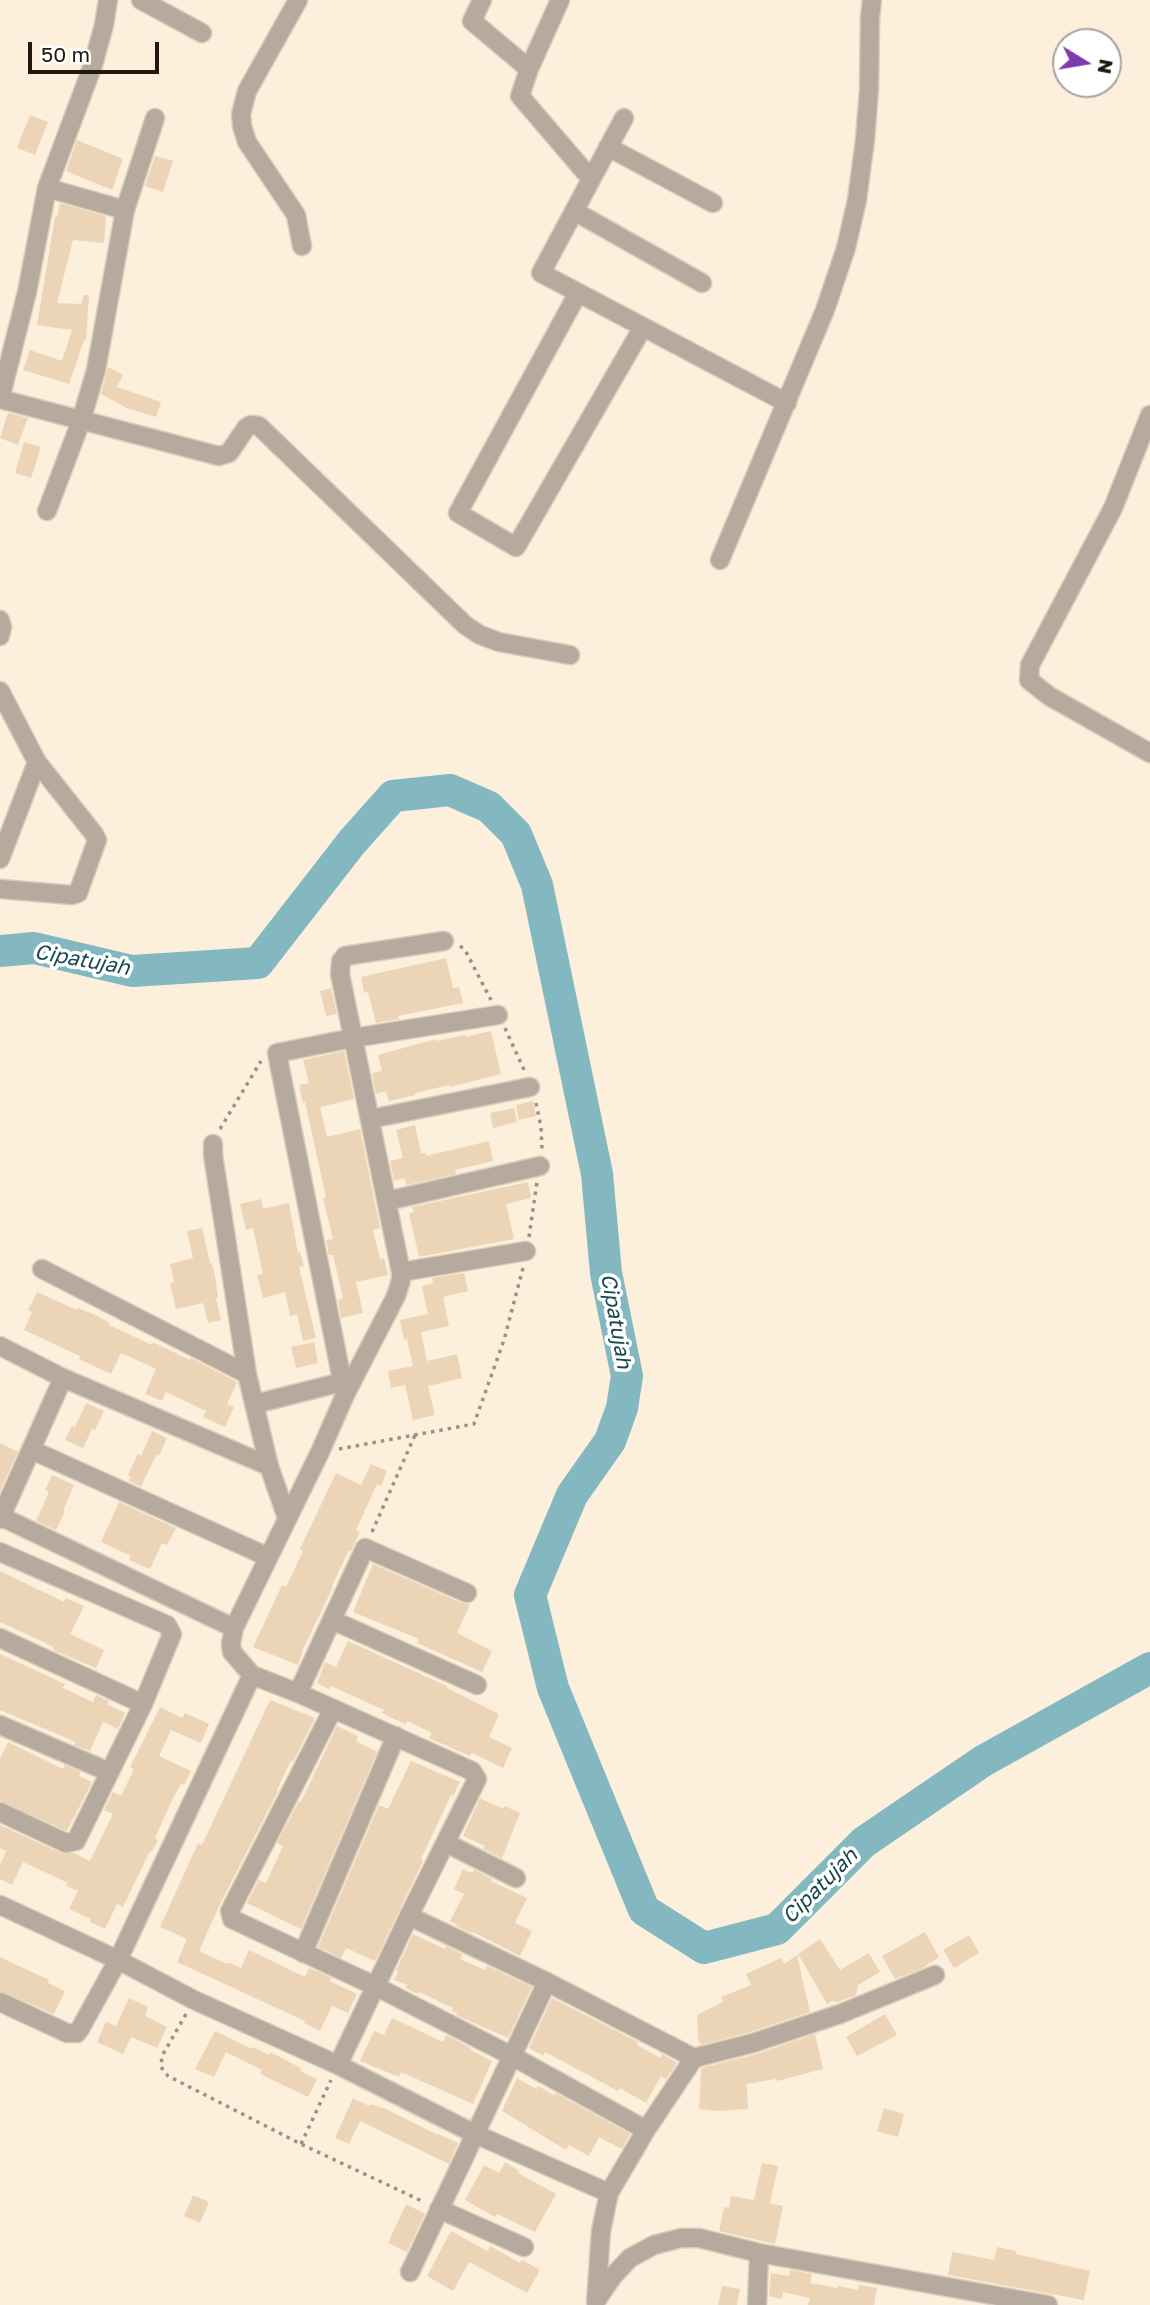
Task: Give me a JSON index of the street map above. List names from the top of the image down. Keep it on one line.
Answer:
{"water":["Cipatujah"],"scale_bar":"50 m","north":"right"}
